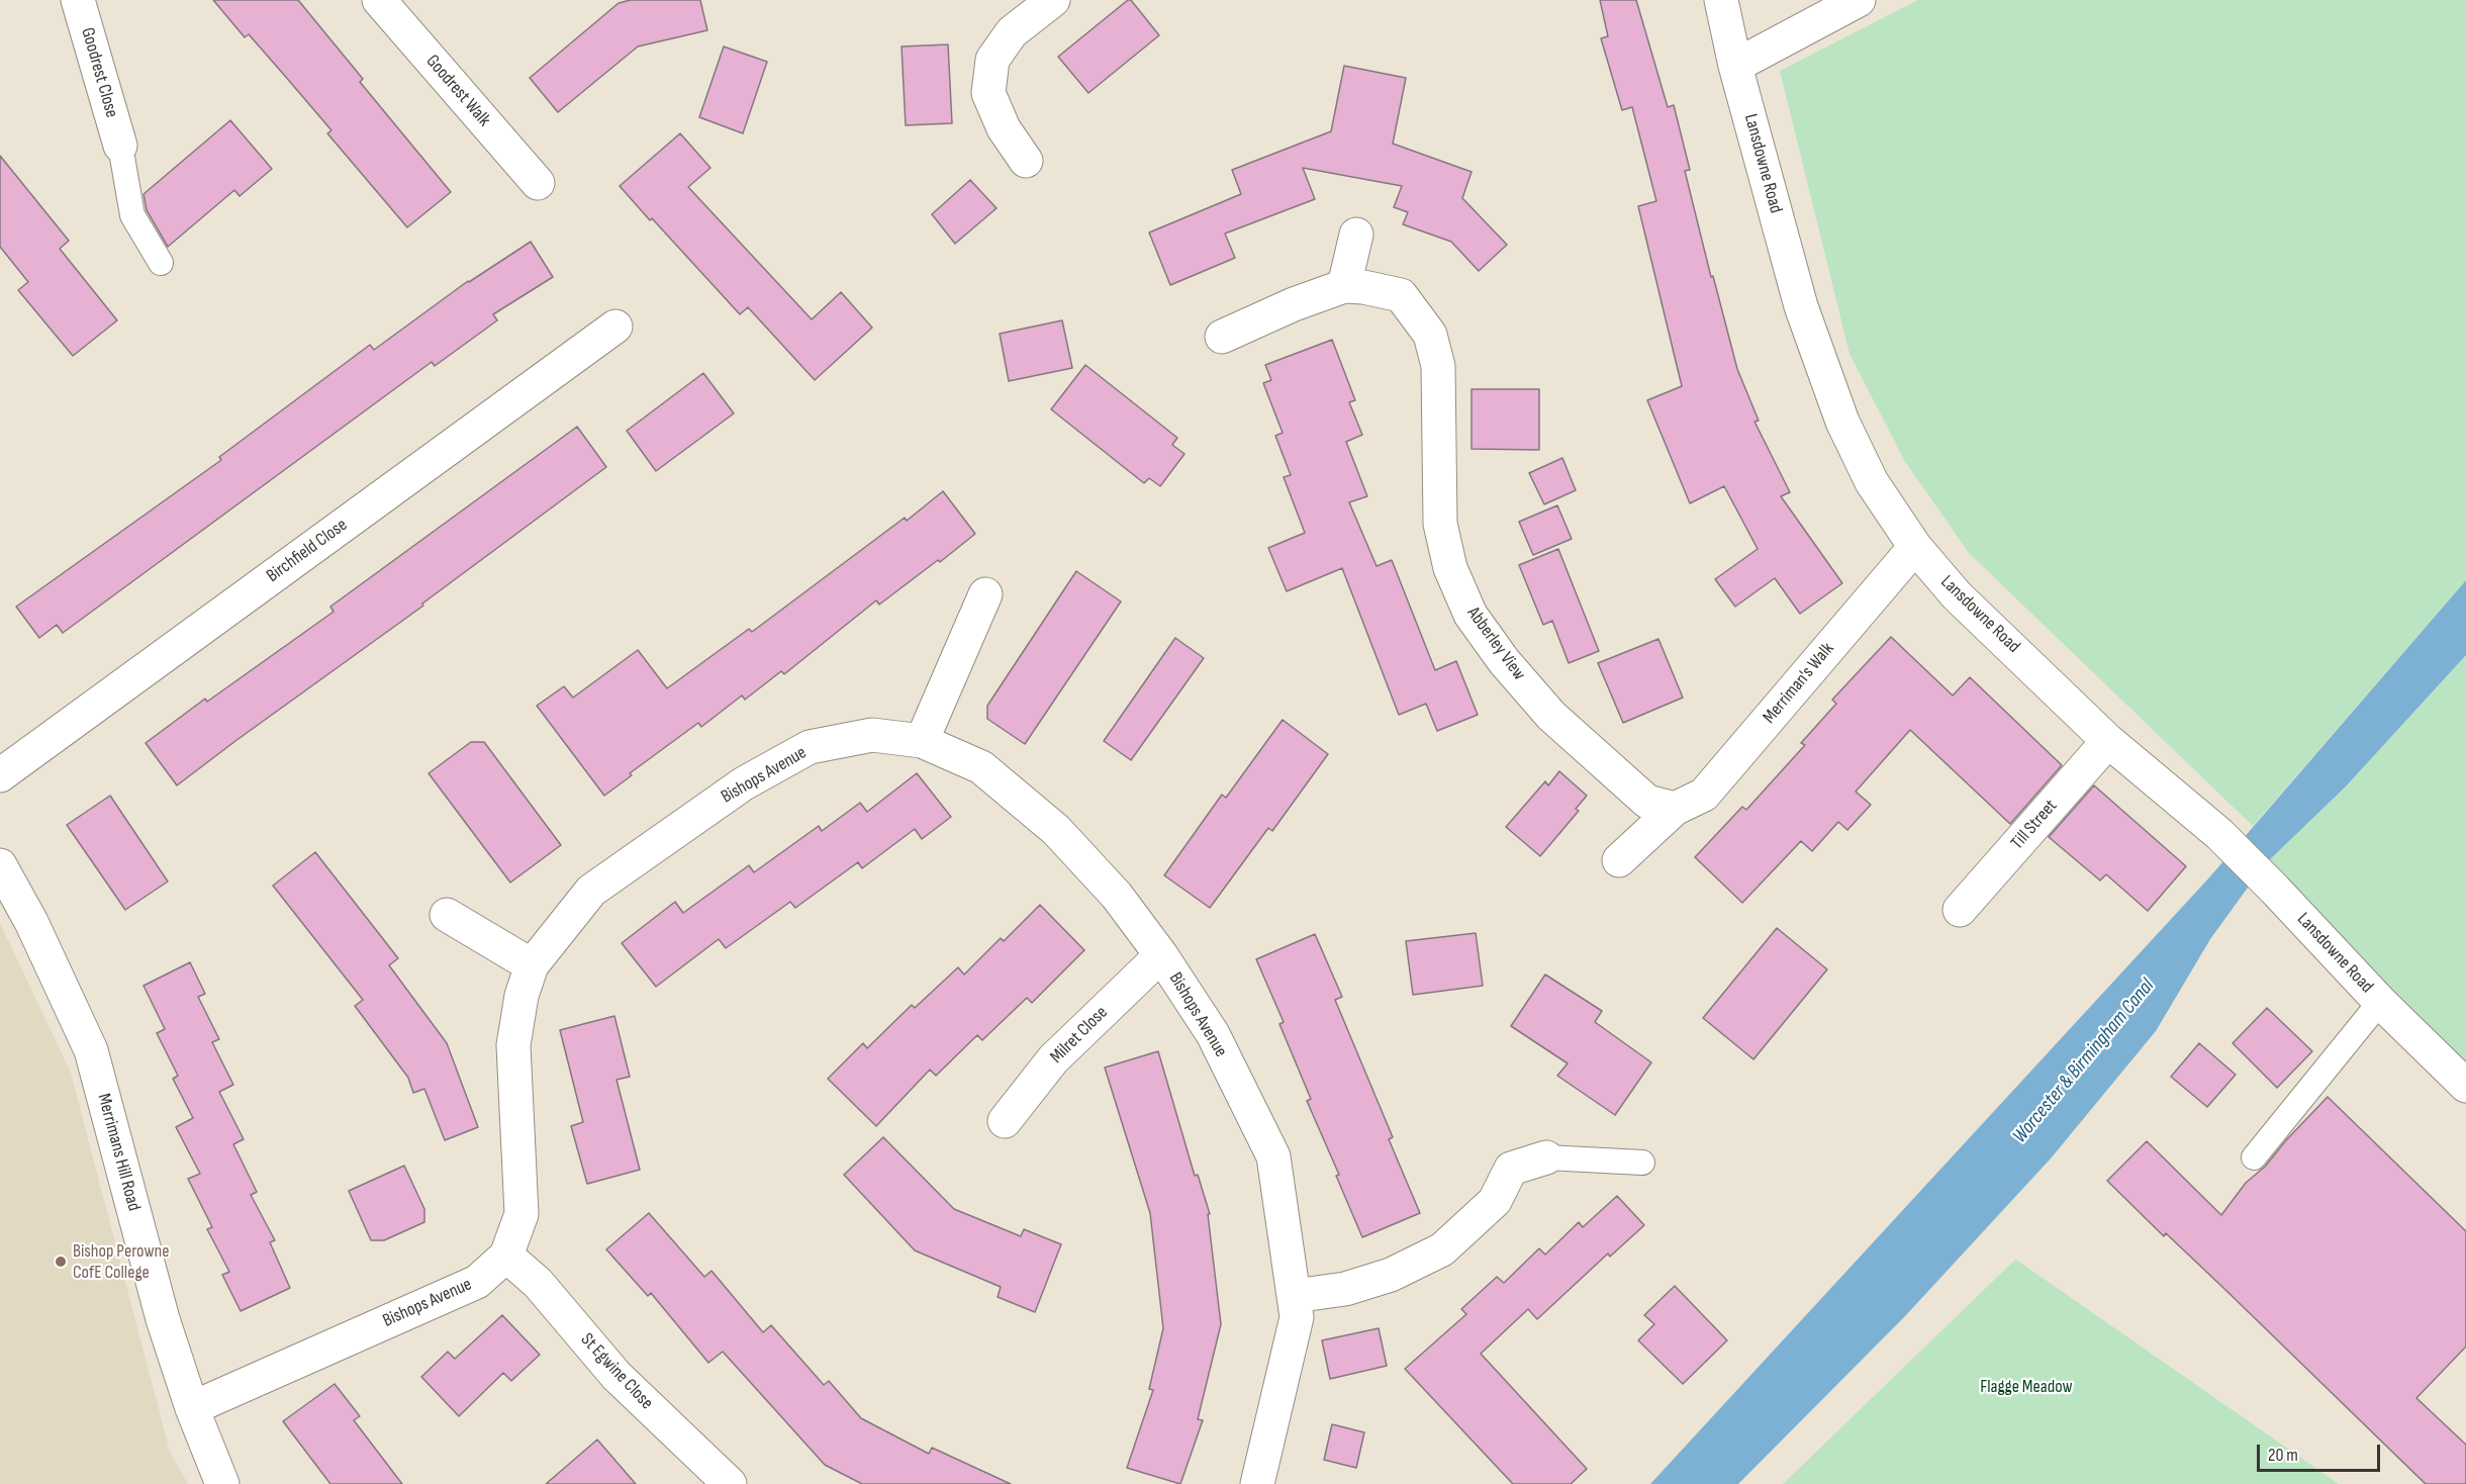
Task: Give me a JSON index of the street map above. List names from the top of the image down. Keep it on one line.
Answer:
{"streets":{"street":["Goodrest Close","Goodrest Walk","Lansdowne Road","Birchfield Close","Abberley View","Merriman's Walk","Bishops Avenue","Till Street","Milret Close","Merrimans Hill Road","St Egwine Close"]},"crossings":[["Lansdowne Road","Merriman's Walk"],["Lansdowne Road","Till Street"],["Abberley View","Merriman's Walk"],["Bishops Avenue","Milret Close"],["Bishops Avenue","Merrimans Hill Road"],["Bishops Avenue","St Egwine Close"]],"water":["Worcester & Birmingham Canal"],"parks":["Flagge Meadow"],"places":["Bishop Perowne CofE College"],"scale_bar":"20 m"}
